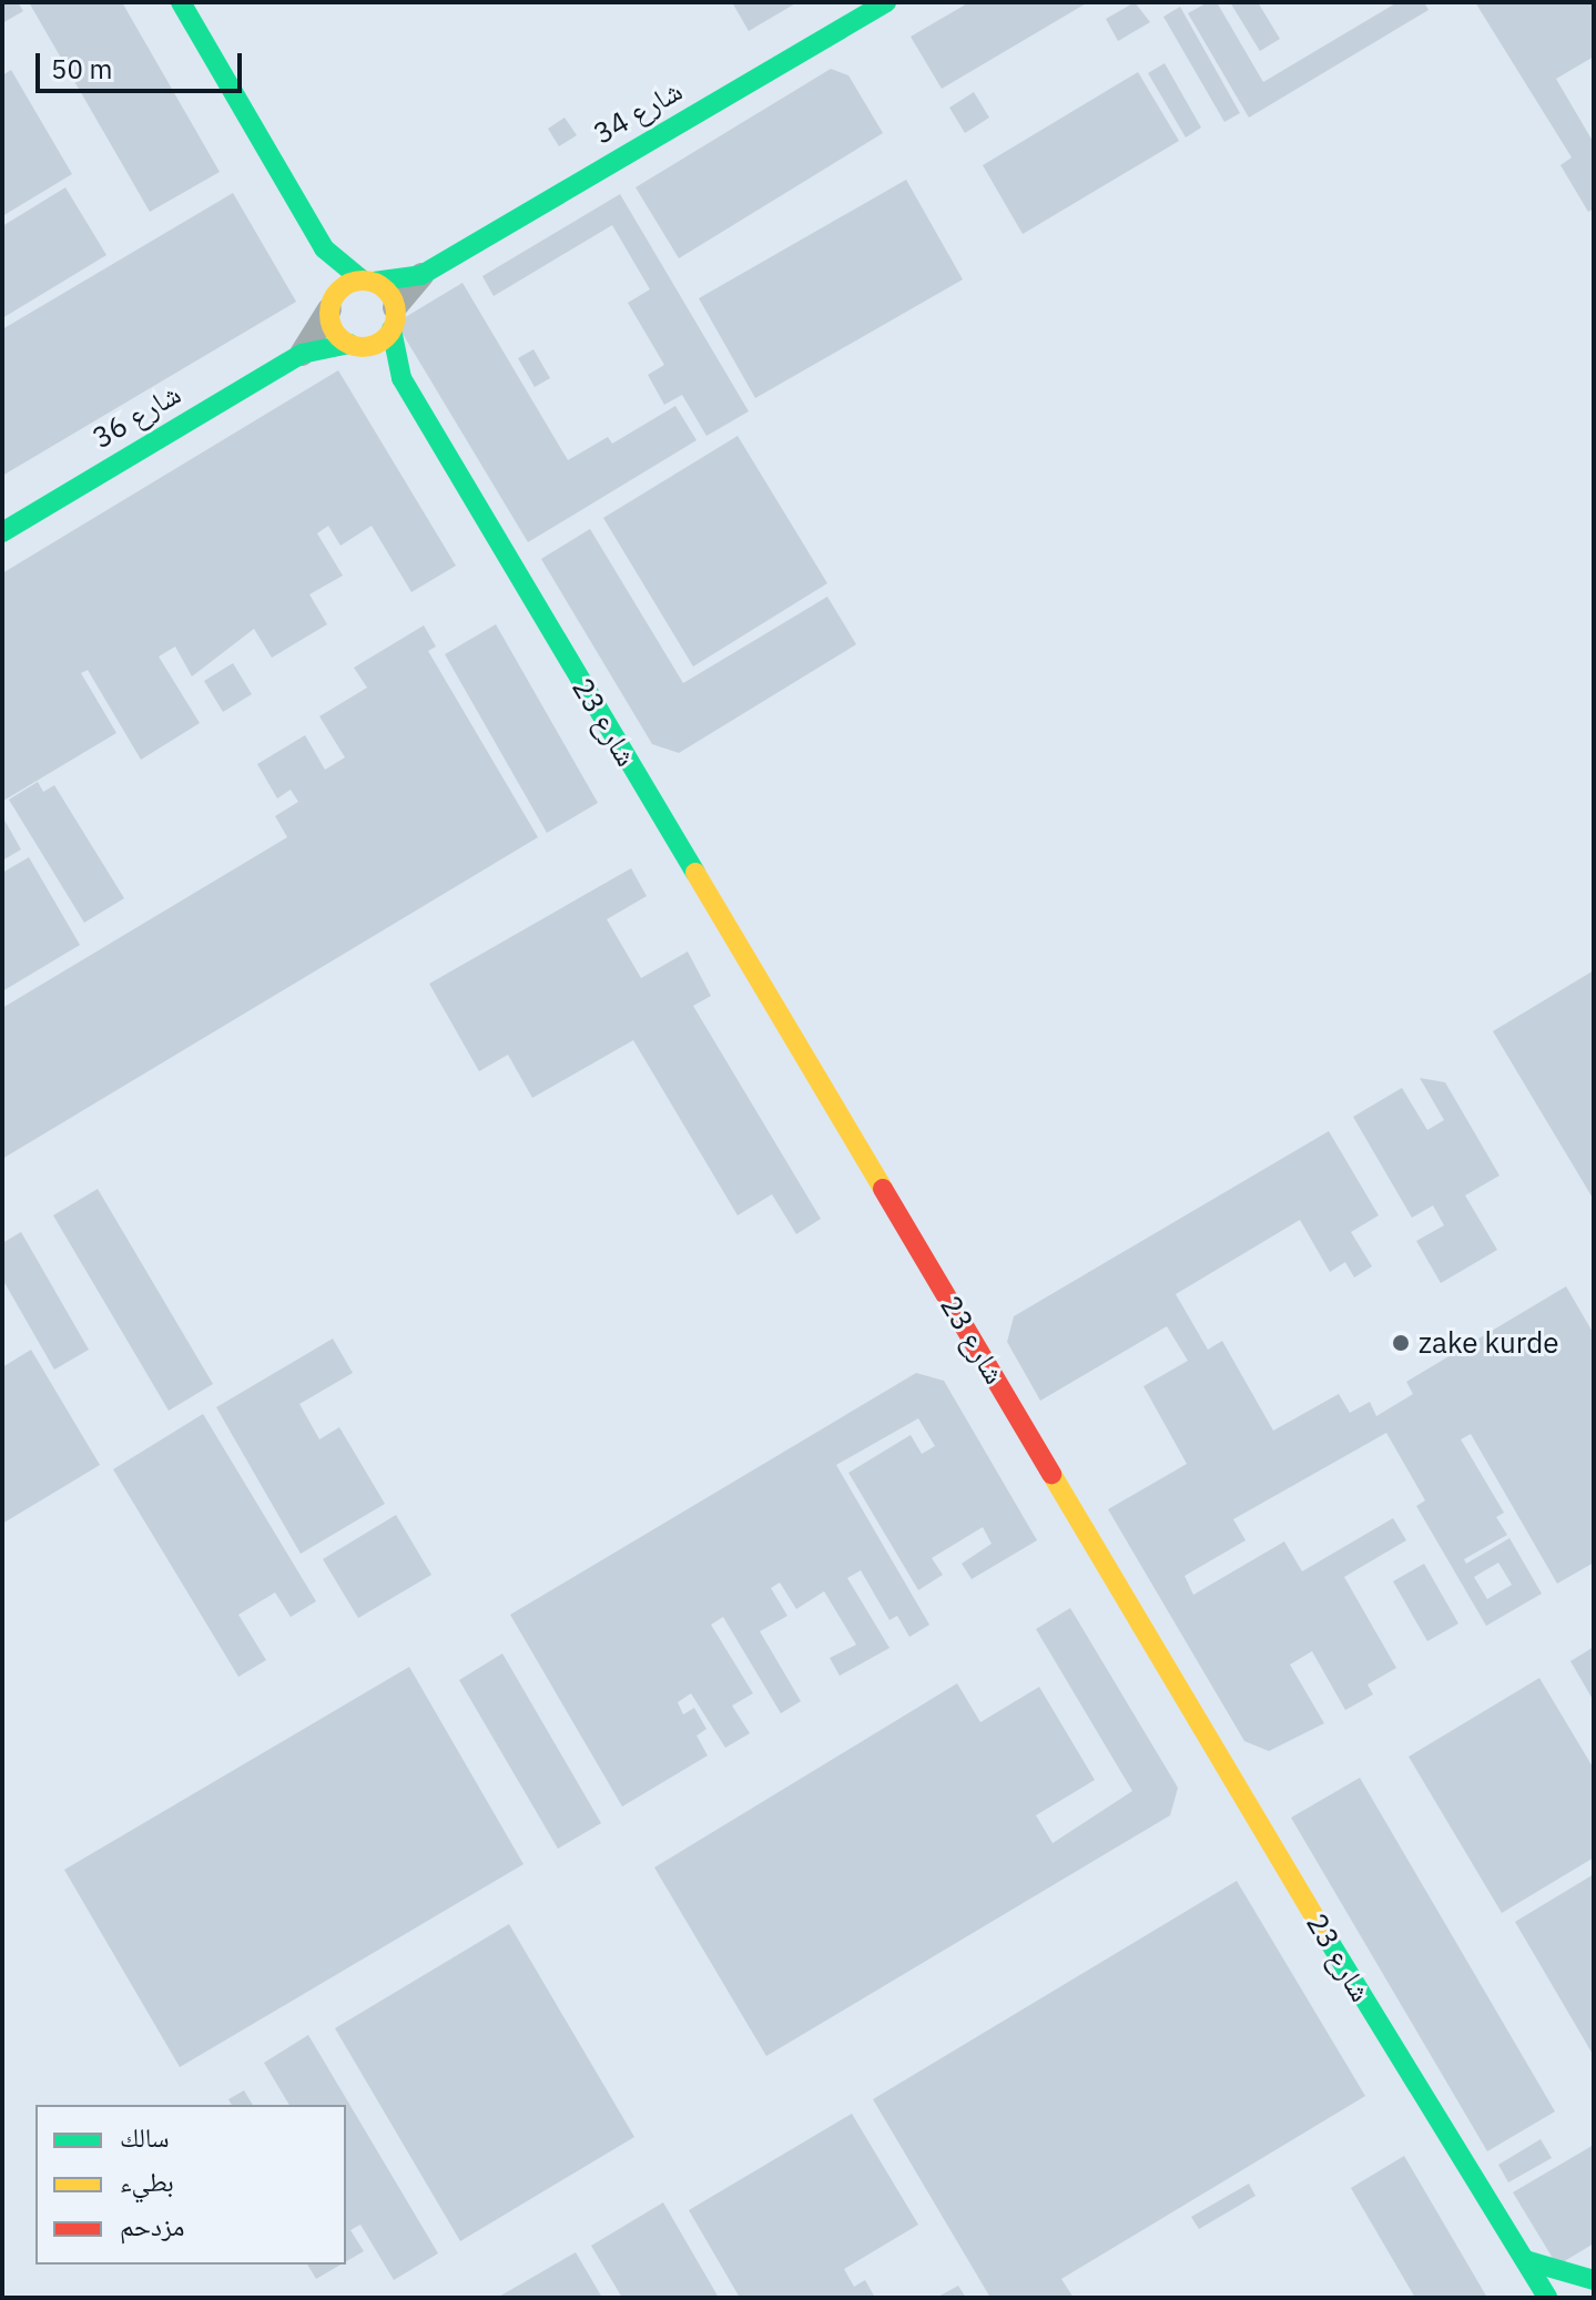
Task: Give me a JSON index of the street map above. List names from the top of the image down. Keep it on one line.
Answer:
{"streets":{"street":["شارع 34","شارع 36","شارع 23"]},"crossings":[["شارع 34","شارع 36"],["شارع 34","شارع 23"],["شارع 36","شارع 23"]],"places":["zake kurde"],"legend":["سالك","بطيء","مزدحم"],"scale_bar":"50 m"}
